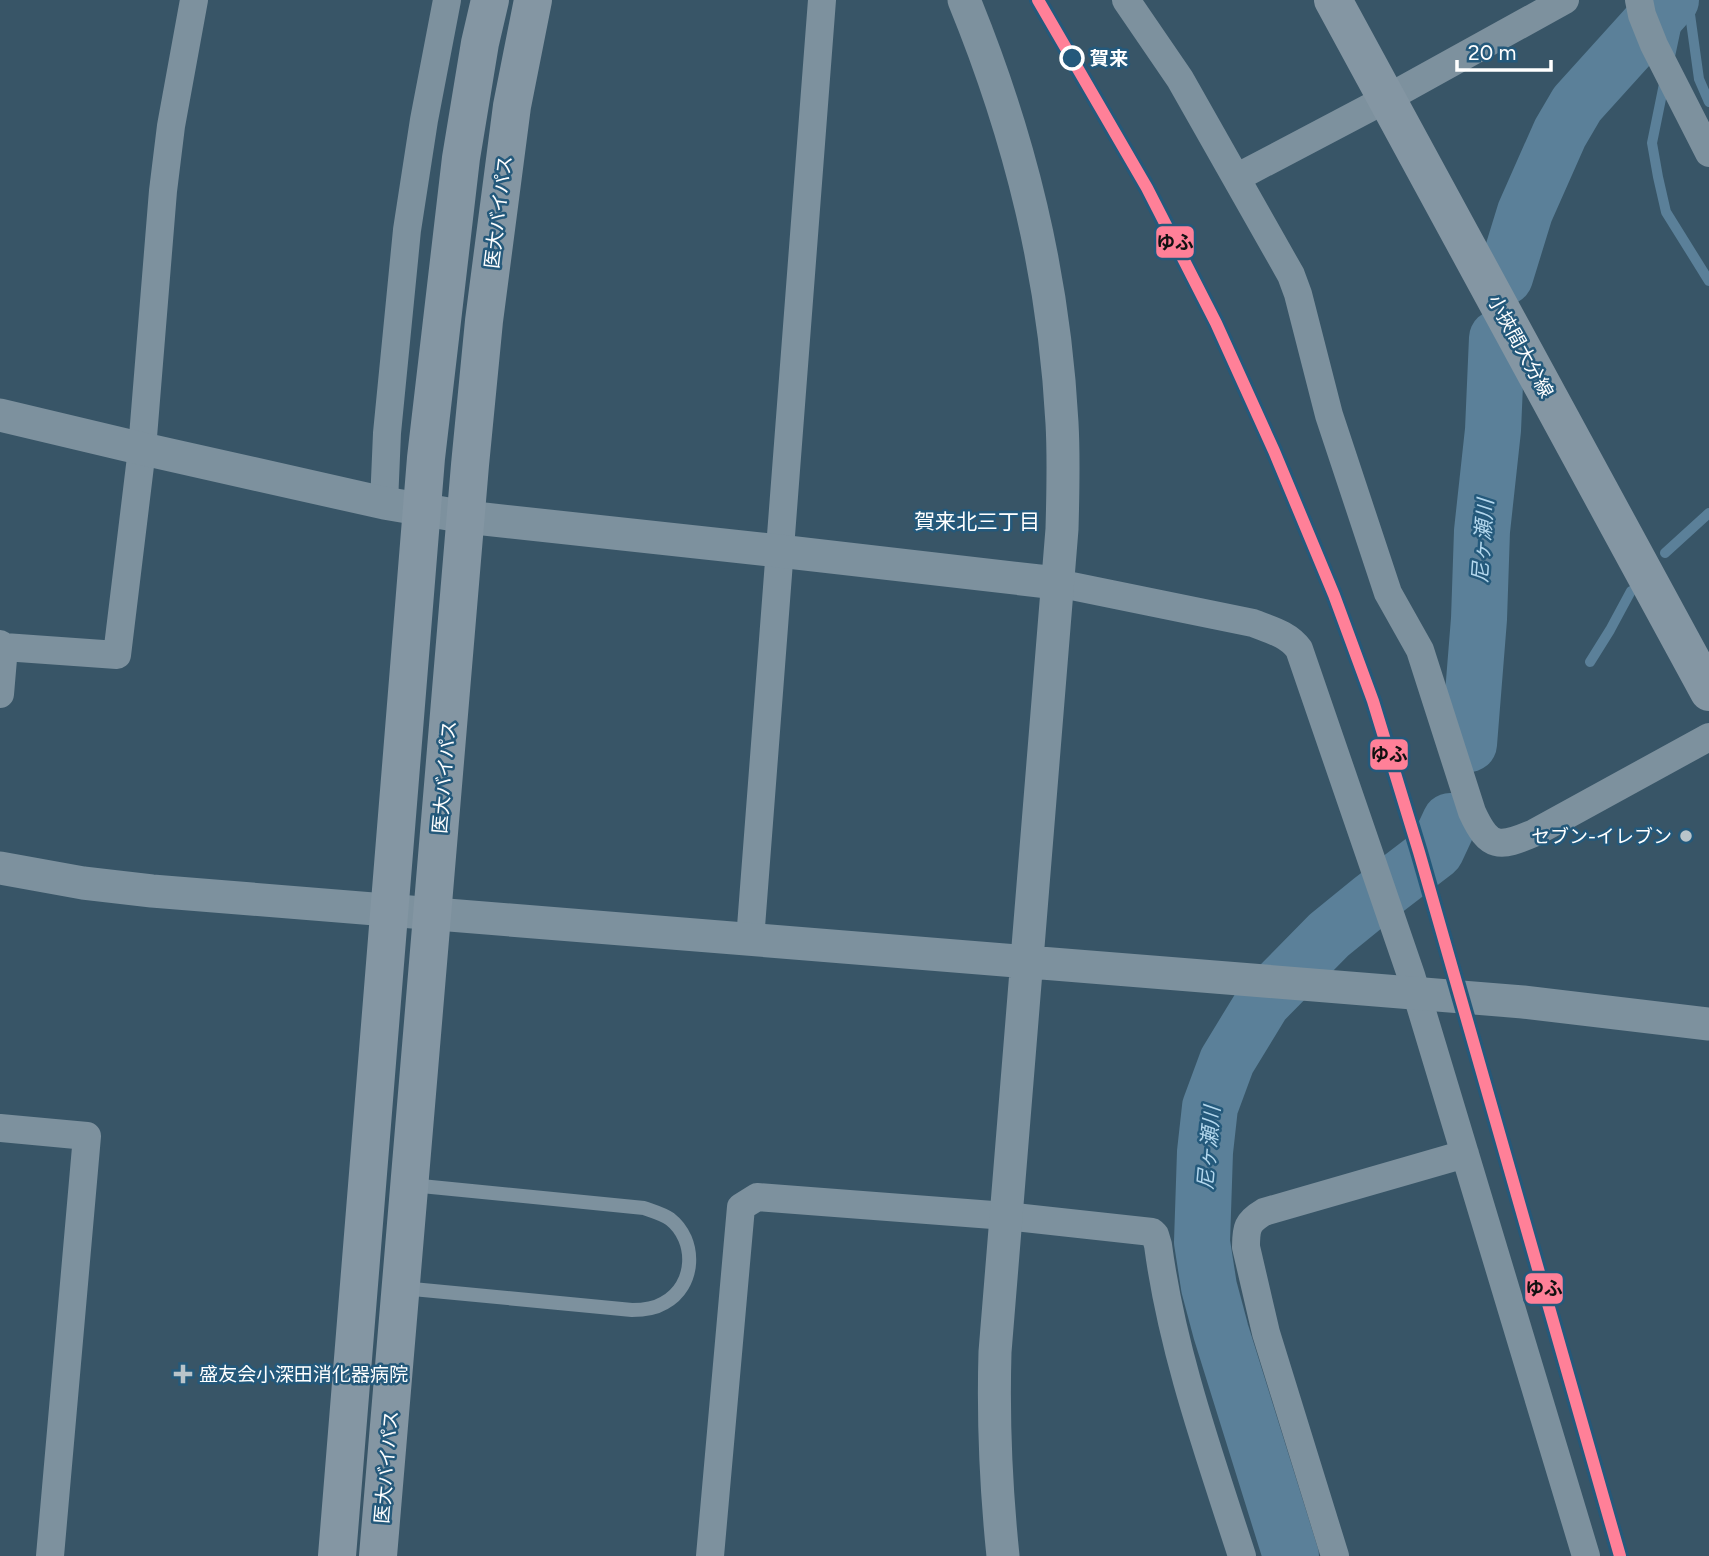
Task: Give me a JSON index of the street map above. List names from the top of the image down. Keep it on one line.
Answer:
{"streets":{"main road":["医大バイパス","小挾間大分線"]},"districts":["賀来北三丁目"],"water":["尼ヶ瀬川"],"places":{"other":["賀来","セブン-イレブン"],"health":["盛友会小深田消化器病院"]},"lines":["transit line ゆふ"],"scale_bar":"20 m"}
